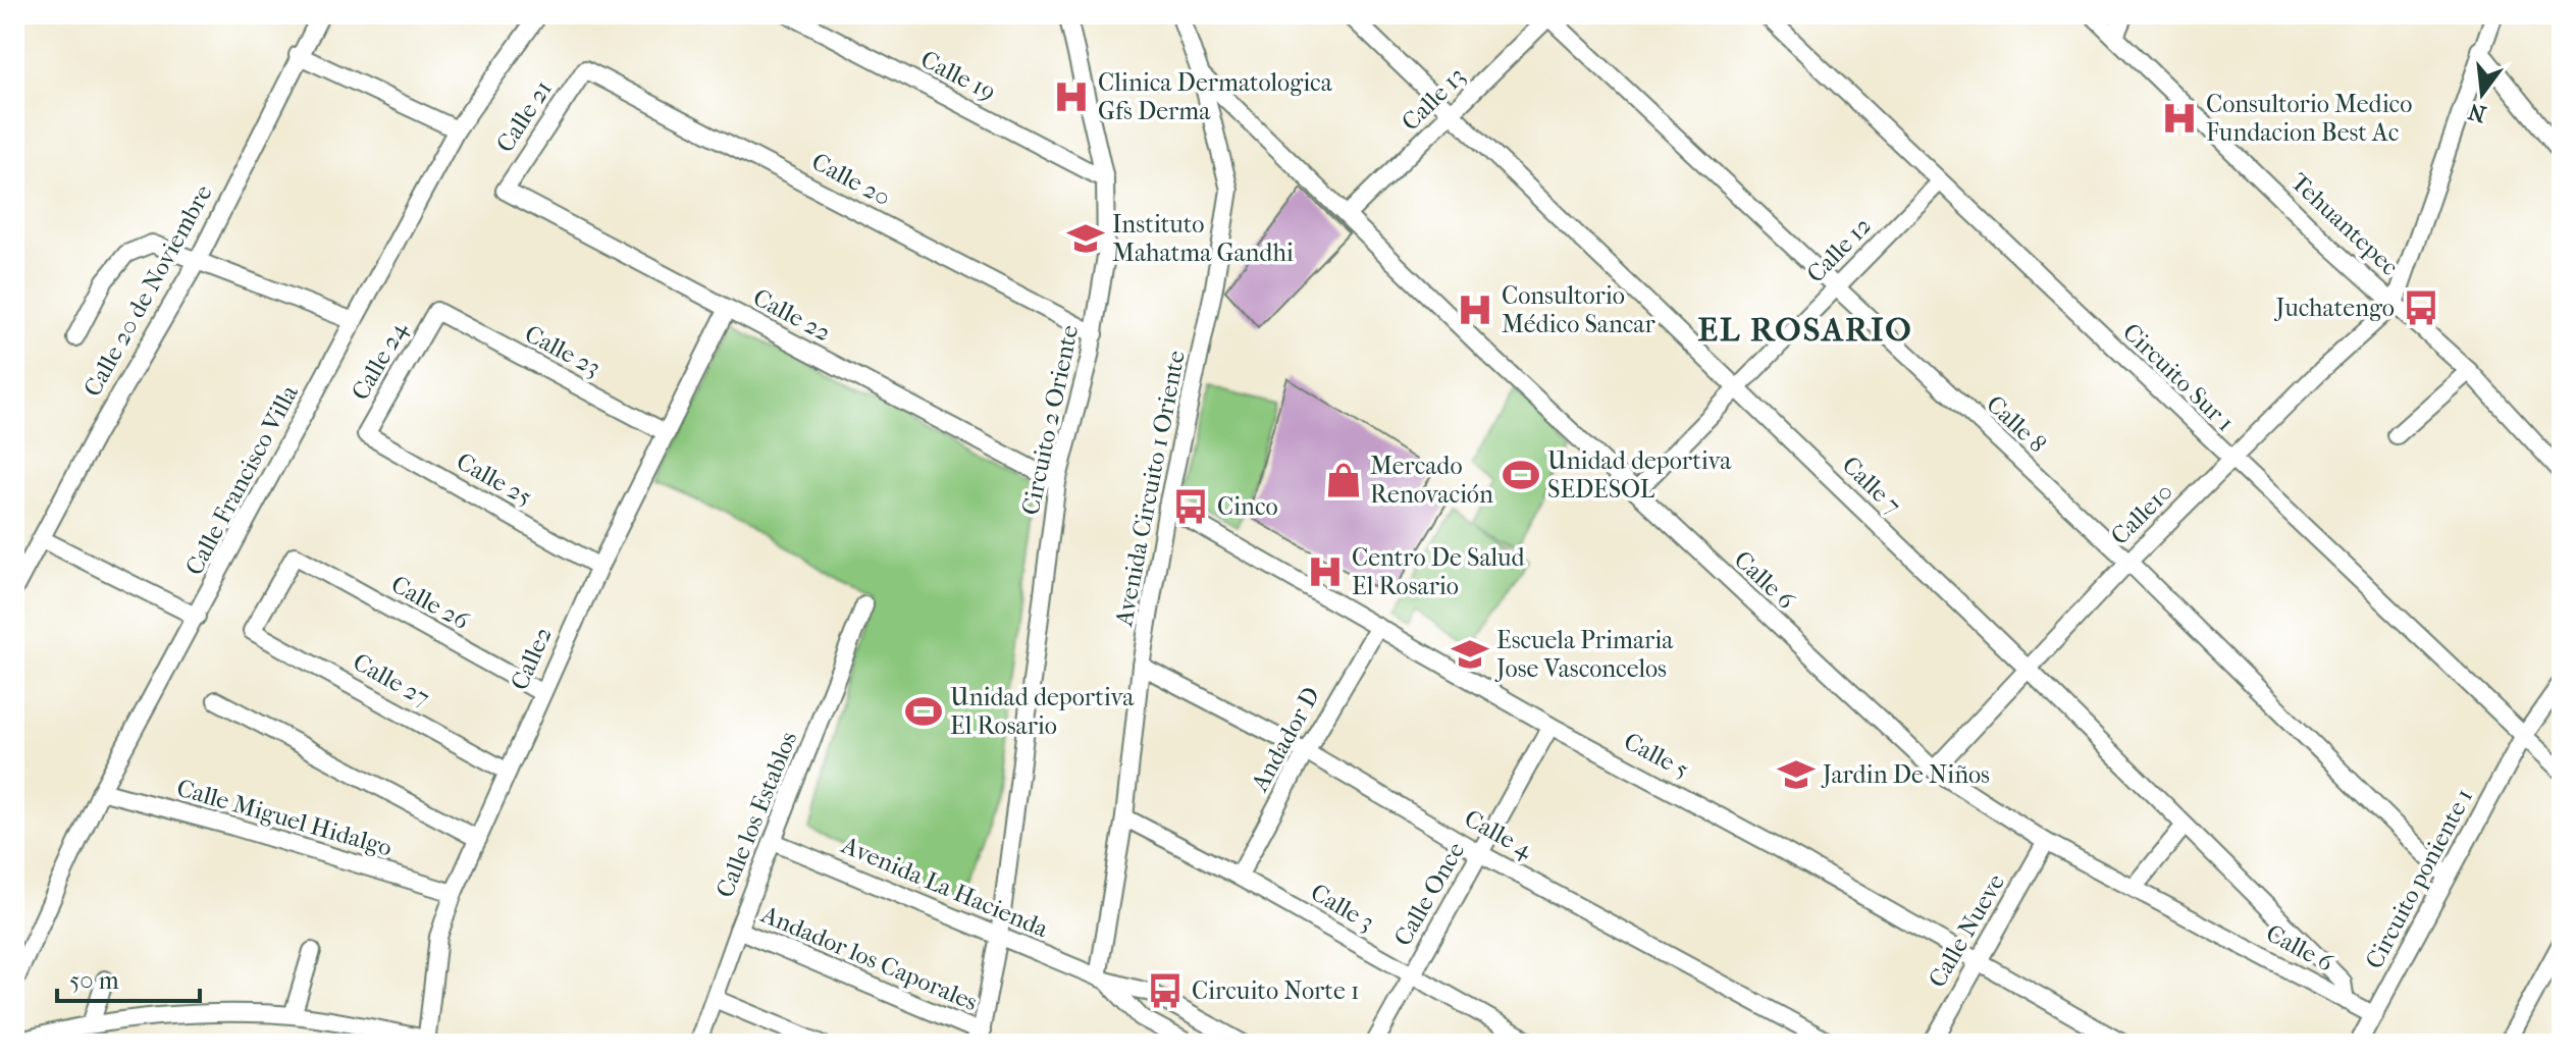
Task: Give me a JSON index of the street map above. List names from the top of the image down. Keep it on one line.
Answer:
{"streets":{"street":["Calle 19","Calle 13","Calle 21","Calle 20","Tehuantepec","Calle 12","Calle 20 de Noviembre","Calle 22","Calle 23","Calle 24","Circuito Sur 1","Circuito 2 Oriente","Calle 8","Calle 25","Calle Francisco Villa","Calle 7","Avenida Circuito 1 Oriente","Calle10","Calle 6","Calle 26","Calle2","Calle 27","Andador D","Calle 5","Calle los Establos","Calle Miguel Hidalgo","Calle 4","Circuito poniente 1","Avenida La Hacienda","Calle Once","Calle 3","Calle Nueve","Andador los Caporales"]},"crossings":[["Calle 19","Circuito 2 Oriente"],["Calle 13","Calle 8"],["Calle 13","Calle 7"],["Calle 13","Calle 6"],["Calle 21","Calle 20"],["Calle 21","Calle 22"],["Calle 20","Circuito 2 Oriente"],["Tehuantepec","Calle10"],["Calle 12","Circuito Sur 1"],["Calle 12","Calle 8"],["Calle 12","Calle 7"],["Calle 12","Calle 6"],["Calle 22","Circuito 2 Oriente"],["Calle 22","Calle2"],["Calle 23","Calle 24"],["Calle 23","Calle2"],["Calle 24","Calle 25"],["Circuito Sur 1","Calle10"],["Circuito Sur 1","Circuito poniente 1"],["Circuito 2 Oriente","Avenida La Hacienda"],["Circuito 2 Oriente","Andador los Caporales"],["Calle 8","Calle10"],["Calle 8","Circuito poniente 1"],["Calle 25","Calle2"],["Calle Francisco Villa","Calle Miguel Hidalgo"],["Calle 7","Calle10"],["Calle 7","Calle 6"],["Avenida Circuito 1 Oriente","Calle 6"],["Avenida Circuito 1 Oriente","Calle 5"],["Avenida Circuito 1 Oriente","Calle 4"],["Avenida Circuito 1 Oriente","Avenida La Hacienda"],["Avenida Circuito 1 Oriente","Calle 3"],["Calle10","Calle 6"],["Calle 6","Circuito poniente 1"],["Calle 6","Calle Nueve"],["Calle 26","Calle2"],["Calle 26","Calle 27"],["Calle2","Calle 27"],["Calle2","Calle Miguel Hidalgo"],["Andador D","Calle 5"],["Andador D","Calle 4"],["Andador D","Calle 3"],["Calle 5","Calle Once"],["Calle 5","Calle Nueve"],["Calle los Establos","Avenida La Hacienda"],["Calle los Establos","Andador los Caporales"],["Calle 4","Calle Once"],["Calle Once","Calle 3"]],"districts":["EL ROSARIO"],"places":{"hospital":["Clinica Dermatologica Gfs Derma","Consultorio Medico Fundacion Best Ac","Consultorio Médico Sancar","Centro De Salud El Rosario"],"school or university":["Instituto Mahatma Gandhi","Escuela Primaria Jose Vasconcelos","Jardin De Niños"],"bus stop":["Juchatengo","Cinco","Circuito Norte 1"],"sports":["Unidad deportiva SEDESOL","Unidad deportiva El Rosario"],"shop":["Mercado Renovación"]},"scale_bar":"50 m","north":"bottom"}
